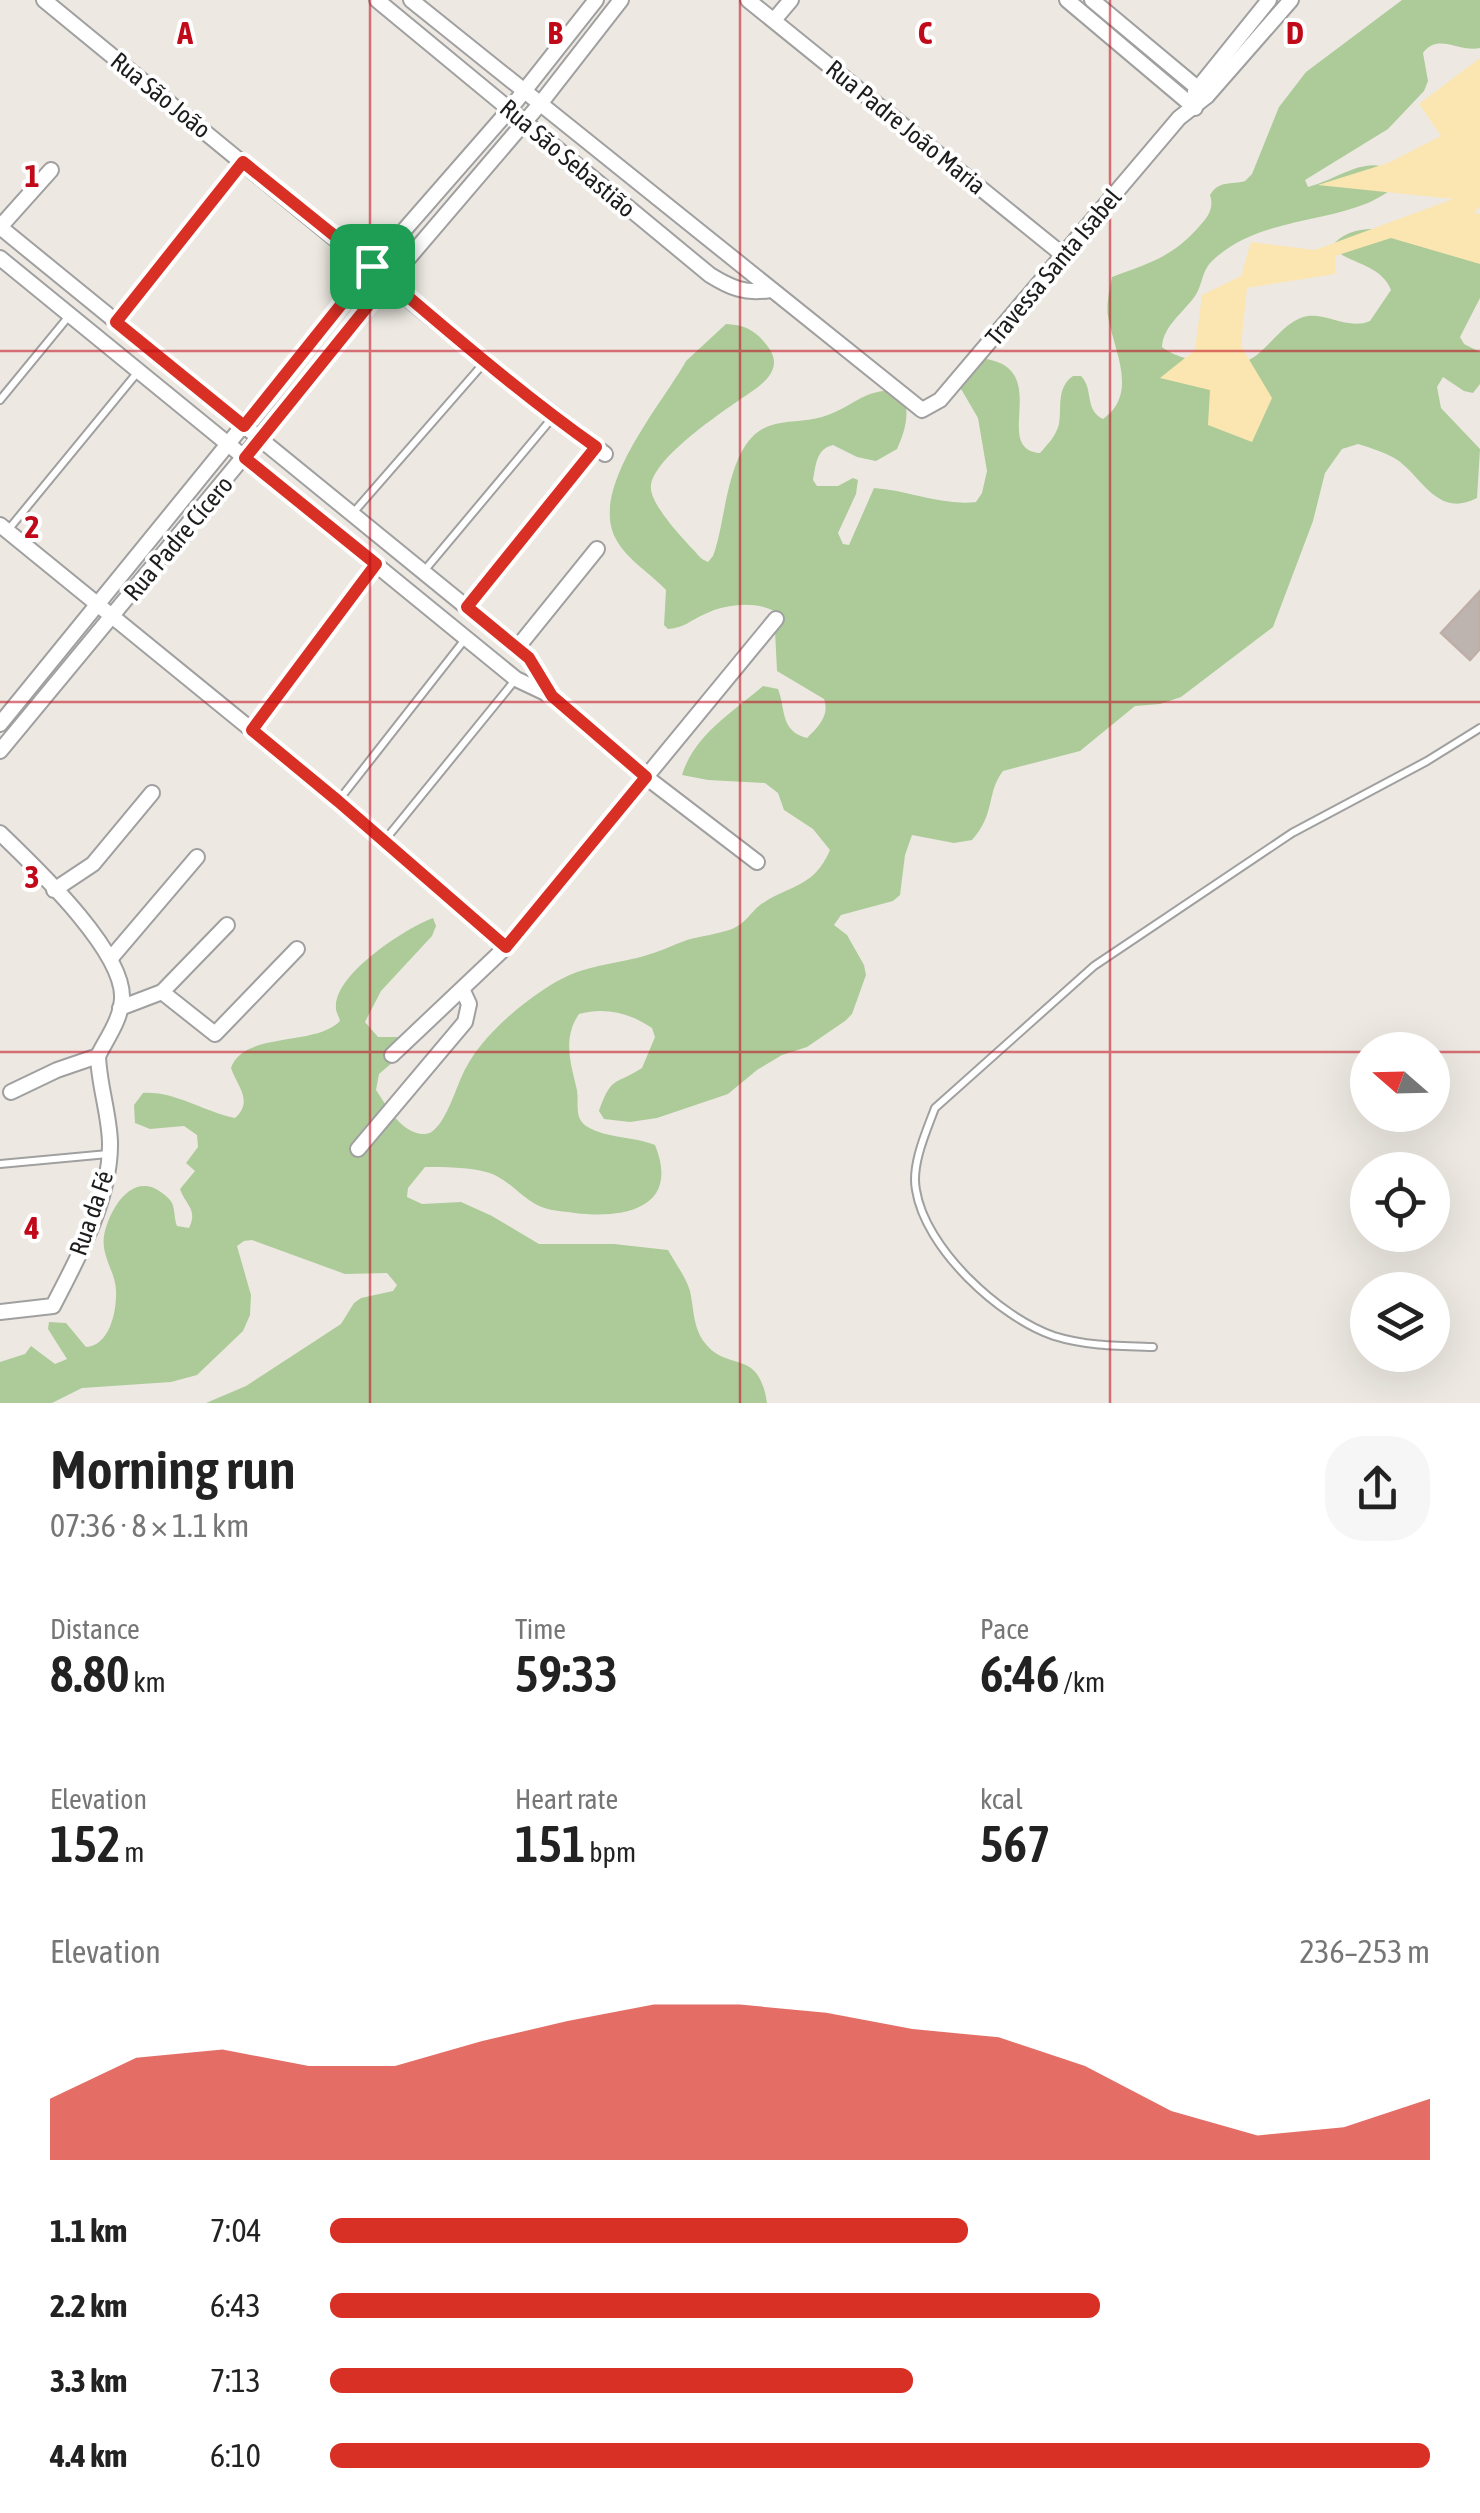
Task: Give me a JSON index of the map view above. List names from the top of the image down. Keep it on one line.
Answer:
{"streets":{"street":["Rua São João","Rua Padre João Maria","Rua São Sebastião","Travessa Santa Isabel","Rua Padre Cícero","Rua da Fé"]},"crossings":[["Rua São João","Rua Padre Cícero"],["Rua Padre João Maria","Travessa Santa Isabel"],["Rua São Sebastião","Travessa Santa Isabel"],["Rua São Sebastião","Rua Padre Cícero"]],"north":"left","page":{"heading":["Morning run","07:36 · 8 × 1.1 km"],"stats":[["Distance","8.80 km"],["Time","59:33"],["Pace","6:46 /km"],["Elevation","152 m"],["Heart rate","151 bpm"],["kcal","567"]],"chart":["Elevation","236–253 m"],"list":[{"name":"1.1 km","note":"7:04"},{"name":"2.2 km","note":"6:43"},{"name":"3.3 km","note":"7:13"},{"name":"4.4 km","note":"6:10"}]},"grid":{"columns":["A","B","C","D"],"rows":["1","2","3","4"]}}
